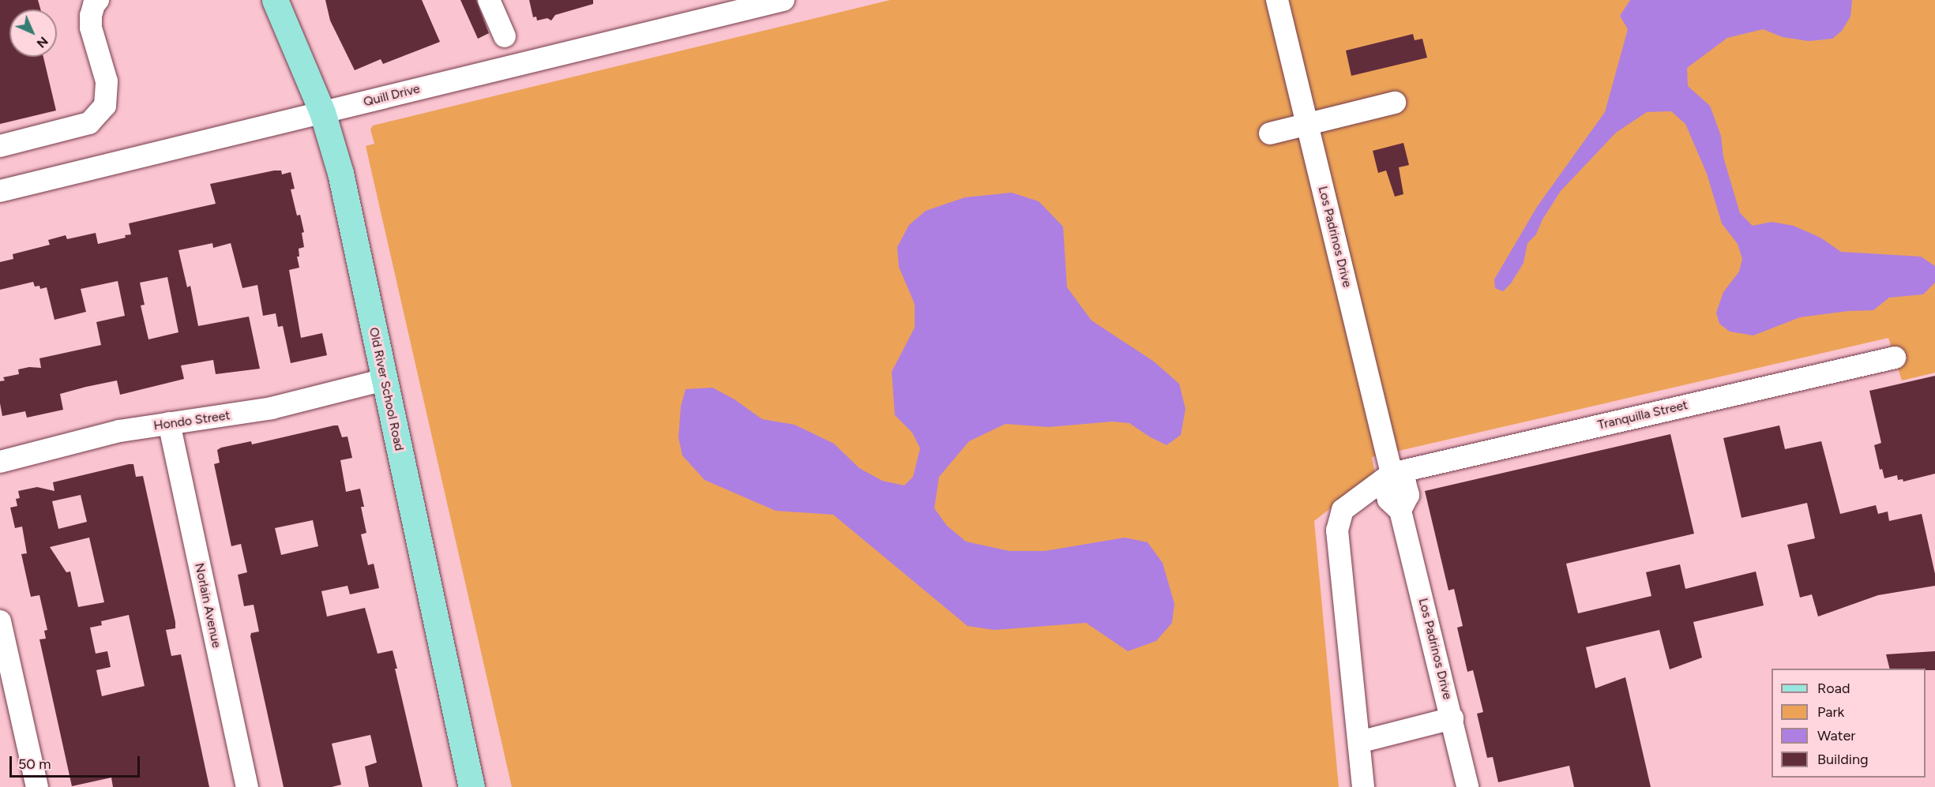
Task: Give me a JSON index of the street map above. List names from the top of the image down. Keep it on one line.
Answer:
{"streets":{"main road":["Old River School Road"],"street":["Quill Drive","Los Padrinos Drive","Tranquilla Street","Hondo Street","Norlain Avenue"]},"crossings":[["Quill Drive","Old River School Road"],["Los Padrinos Drive","Tranquilla Street"],["Old River School Road","Hondo Street"],["Hondo Street","Norlain Avenue"]],"legend":["Road","Park","Water","Building"],"scale_bar":"50 m","north":"bottom right"}
